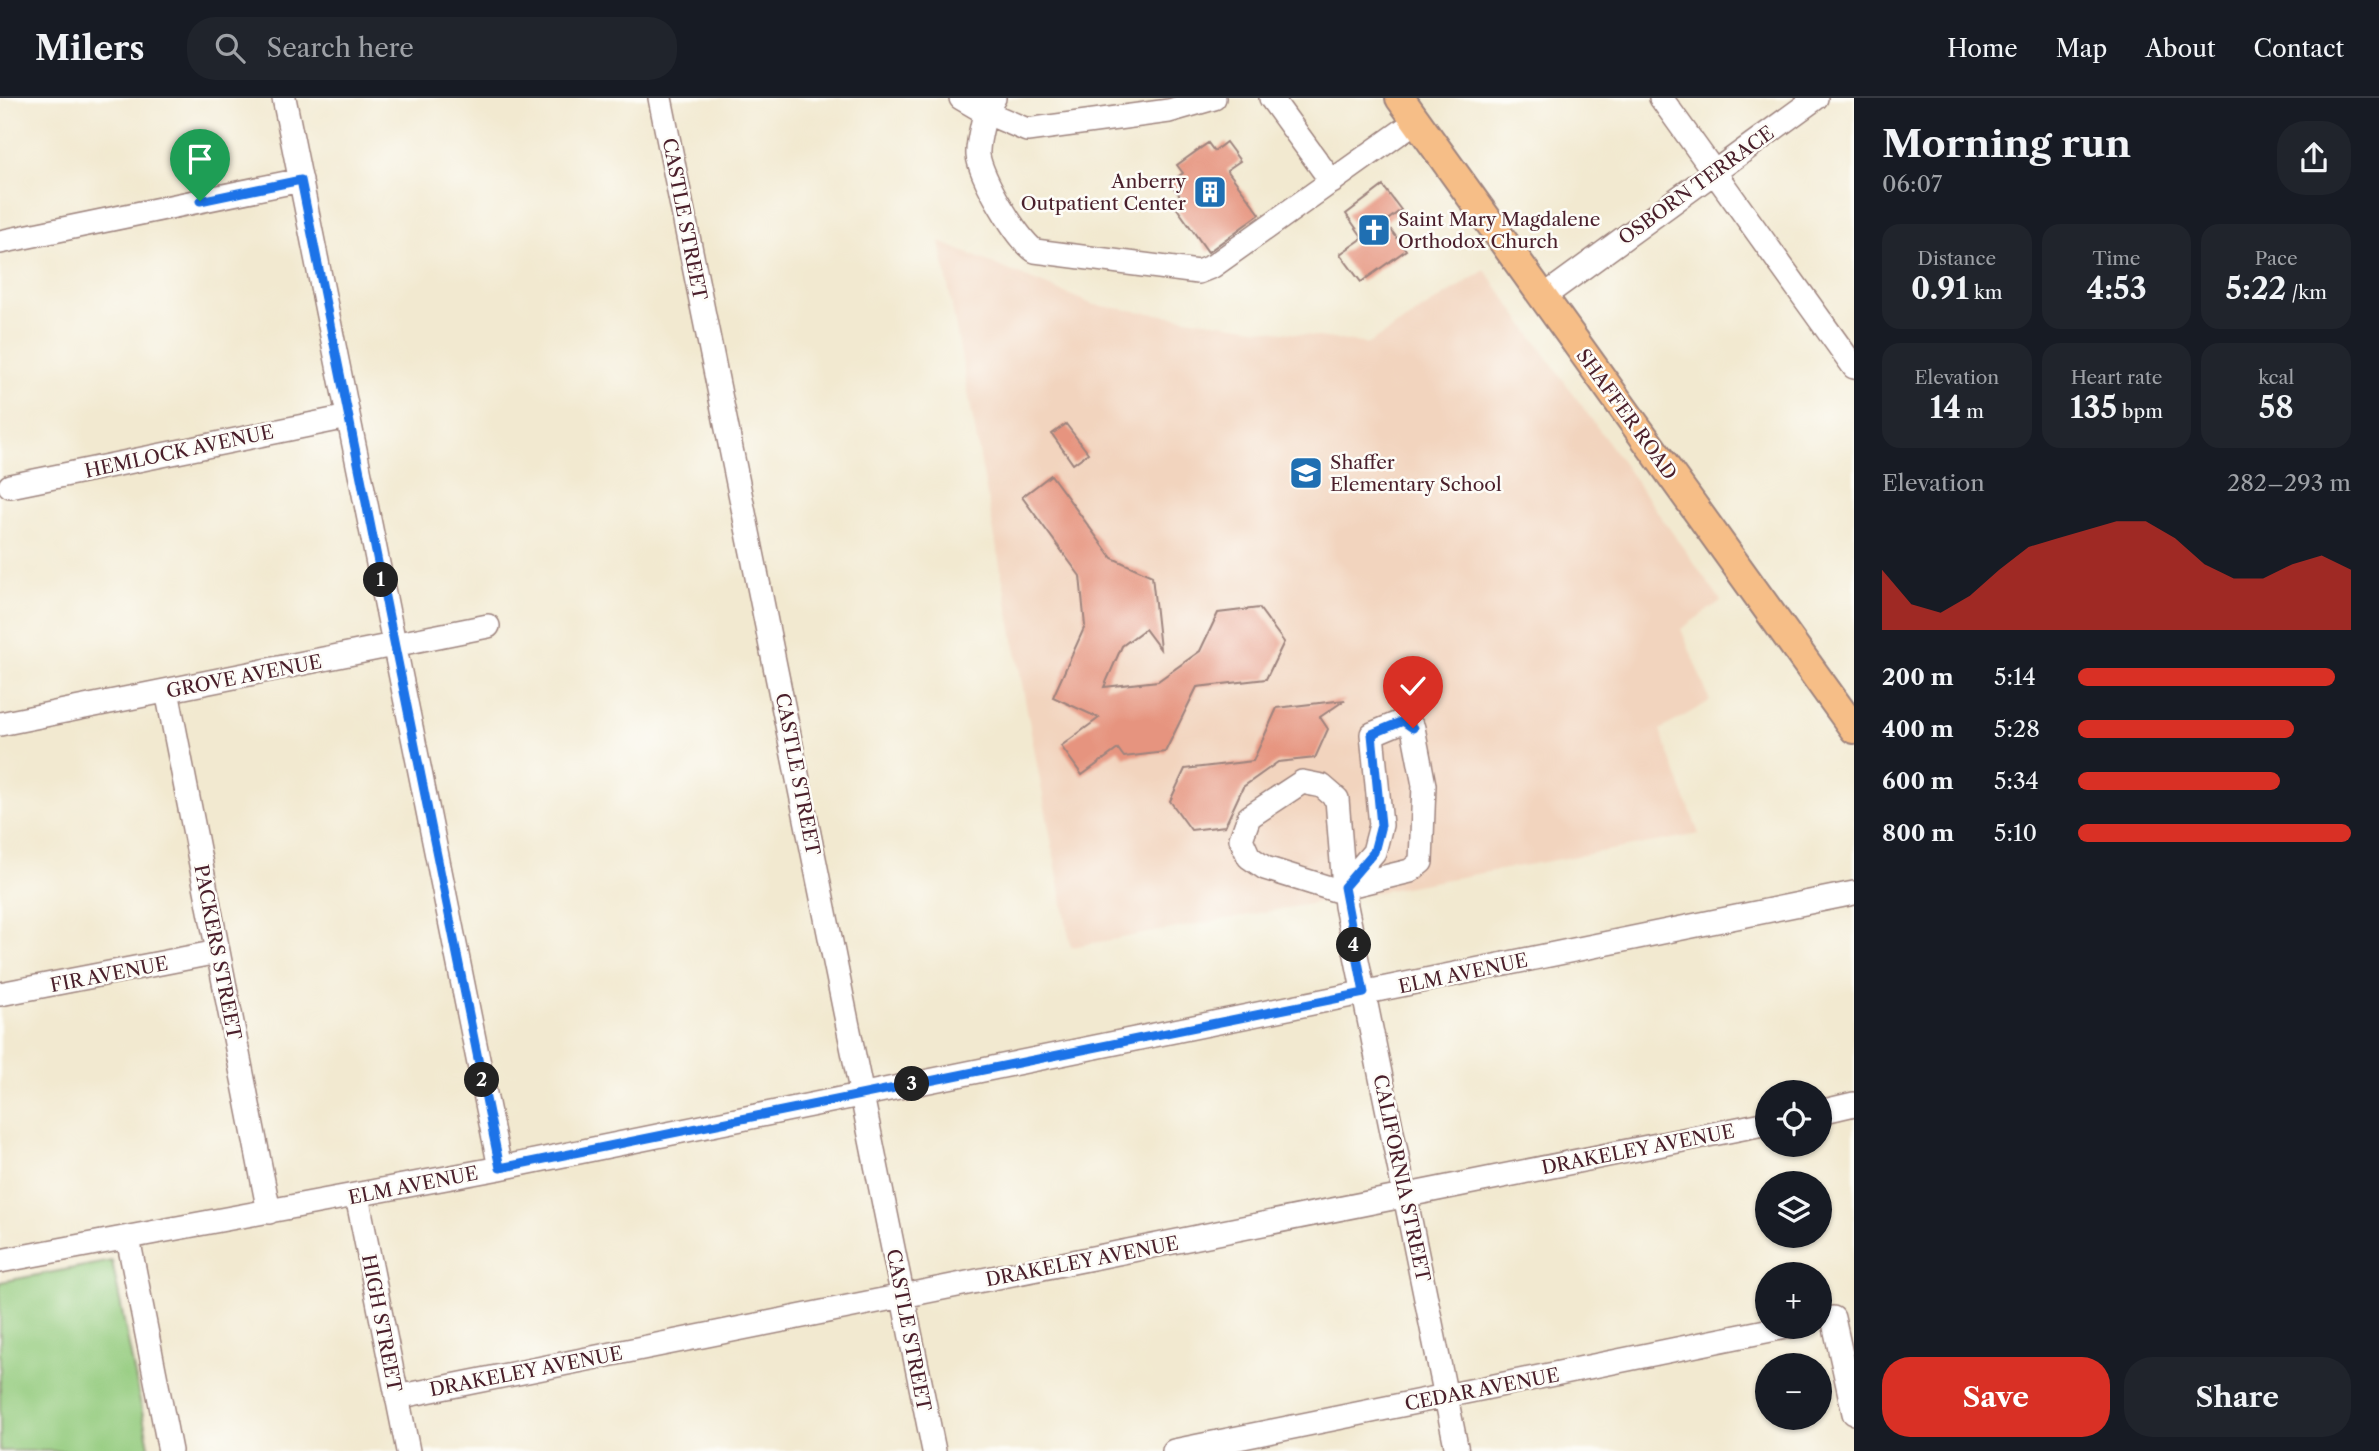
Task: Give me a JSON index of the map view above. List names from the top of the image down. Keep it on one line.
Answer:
{"streets":{"main road":["SHAFFER ROAD"],"street":["OSBORN TERRACE","CASTLE STREET","HEMLOCK AVENUE","GROVE AVENUE","PACKERS STREET","ELM AVENUE","FIR AVENUE","DRAKELEY AVENUE","CALIFORNIA STREET","HIGH STREET","CEDAR AVENUE"]},"crossings":[["OSBORN TERRACE","SHAFFER ROAD"],["CASTLE STREET","ELM AVENUE"],["CASTLE STREET","DRAKELEY AVENUE"],["GROVE AVENUE","PACKERS STREET"],["PACKERS STREET","ELM AVENUE"],["PACKERS STREET","FIR AVENUE"],["ELM AVENUE","CALIFORNIA STREET"],["ELM AVENUE","HIGH STREET"],["DRAKELEY AVENUE","CALIFORNIA STREET"],["DRAKELEY AVENUE","HIGH STREET"],["CALIFORNIA STREET","CEDAR AVENUE"]],"places":{"building":["Anberry Outpatient Center"],"church":["Saint Mary Magdalene Orthodox Church"],"school or university":["Shaffer Elementary School"]},"page":{"header":"Milers","search":"Search here","nav":["Home","Map","About","Contact"],"heading":["Morning run","06:07"],"stats":[["Distance","0.91 km"],["Time","4:53"],["Pace","5:22 /km"],["Elevation","14 m"],["Heart rate","135 bpm"],["kcal","58"]],"chart":["Elevation","282–293 m"],"pins":["1","4","2","3"],"list":[{"name":"200 m","note":"5:14"},{"name":"400 m","note":"5:28"},{"name":"600 m","note":"5:34"},{"name":"800 m","note":"5:10"}],"map_buttons":["+","−"],"buttons":["Save","Share"]}}
